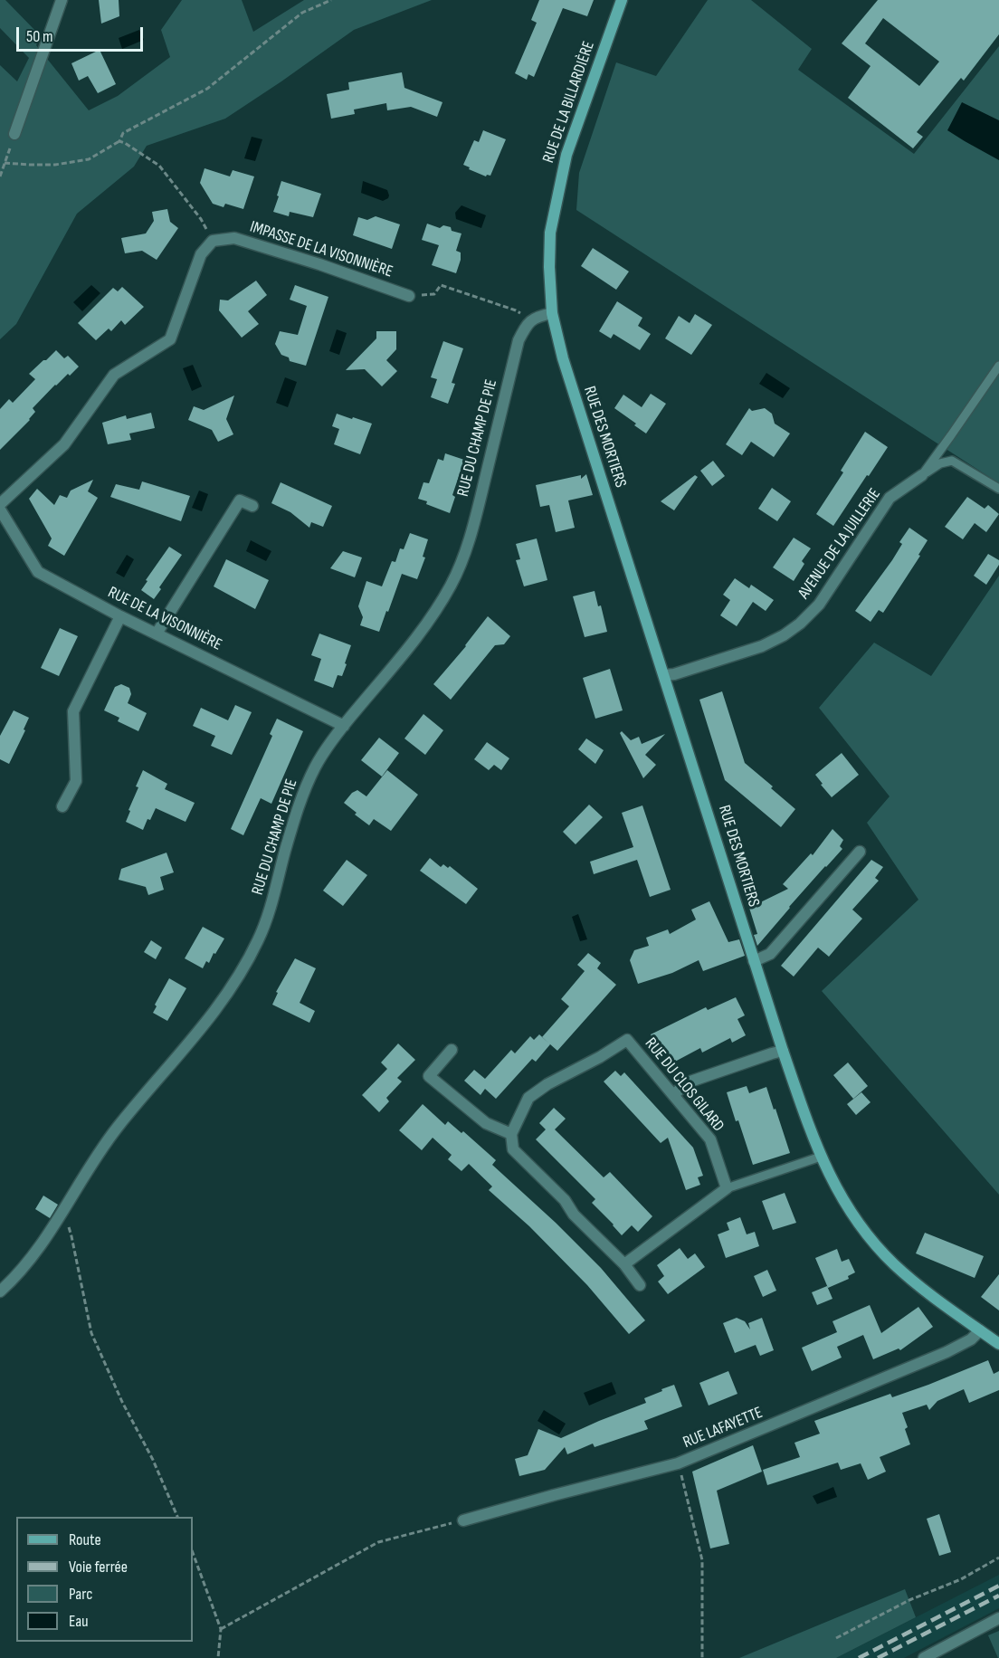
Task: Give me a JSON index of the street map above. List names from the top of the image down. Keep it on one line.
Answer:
{"streets":{"street":["RUE DE LA BILLARDIÈRE","IMPASSE DE LA VISONNIÈRE","RUE DES MORTIERS","RUE DU CHAMP DE PIE","AVENUE DE LA JUILLERIE","RUE DE LA VISONNIÈRE","RUE DU CLOS GILARD","RUE LAFAYETTE"]},"crossings":[["RUE DE LA BILLARDIÈRE","RUE DES MORTIERS"],["RUE DES MORTIERS","AVENUE DE LA JUILLERIE"],["RUE DES MORTIERS","RUE LAFAYETTE"],["RUE DU CHAMP DE PIE","RUE DE LA VISONNIÈRE"]],"legend":["Route","Voie ferrée","Parc","Eau"],"scale_bar":"50 m"}
